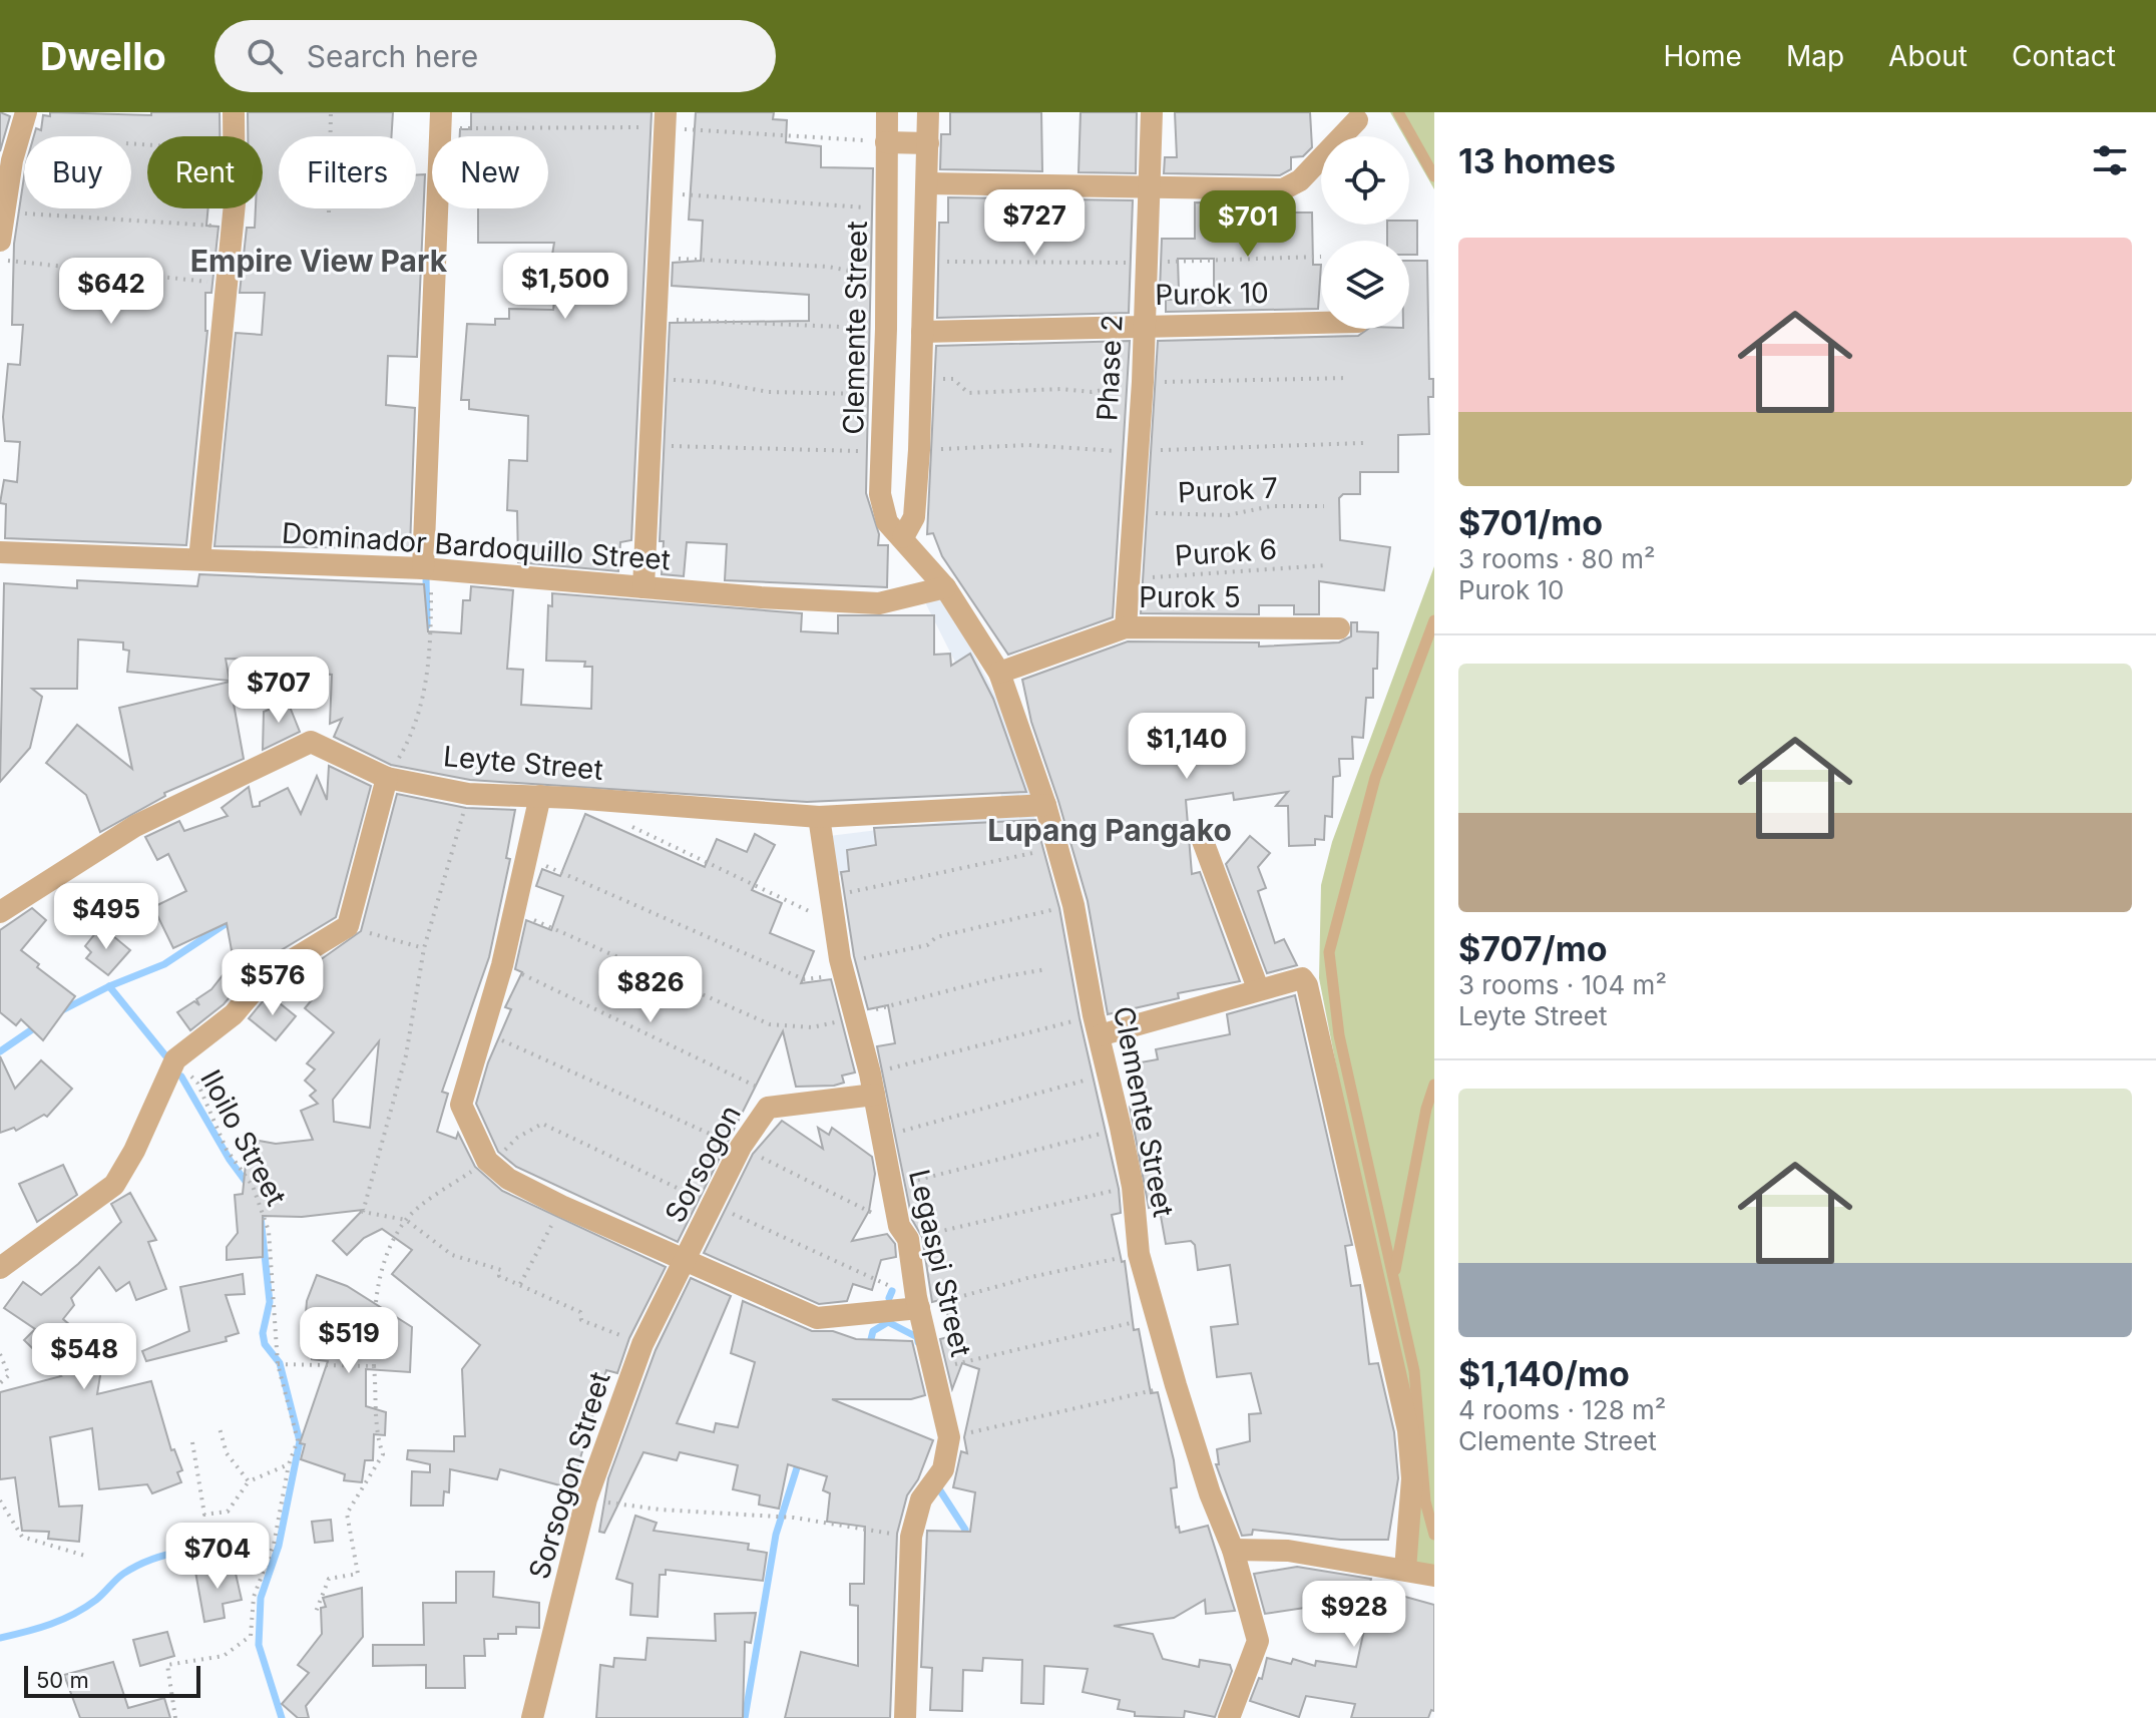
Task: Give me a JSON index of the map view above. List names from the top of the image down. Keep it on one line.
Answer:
{"streets":{"street":["Purok 10","Clemente Street","Phase 2","Dominador Bardoquillo Street","Purok 5","Leyte Street","Sorsogon","Legaspi Street","Sorsogon Street"],"path":["Purok 7","Purok 6","Iloilo Street"]},"crossings":[["Purok 10","Phase 2"],["Clemente Street","Dominador Bardoquillo Street"],["Clemente Street","Purok 5"],["Clemente Street","Leyte Street"],["Phase 2","Purok 7"],["Phase 2","Purok 6"],["Phase 2","Purok 5"],["Leyte Street","Legaspi Street"],["Sorsogon","Legaspi Street"],["Sorsogon","Sorsogon Street"]],"districts":["Empire View Park","Lupang Pangako"],"scale_bar":"50 m","page":{"header":"Dwello","search":"Search here","nav":["Home","Map","About","Contact"],"heading":"13 homes","chip":["Buy","Rent","Filters","New"],"price":["$727","$701","$1,500","$642","$707","$1,140","$495","$576","$826","$519","$548","$704","$928"],"list":[{"name":"$701/mo","note":"3 rooms · 80 m² · Purok 10"},{"name":"$707/mo","note":"3 rooms · 104 m² · Leyte Street"},{"name":"$1,140/mo","note":"4 rooms · 128 m² · Clemente Street"}],"scale":"50 m"}}
